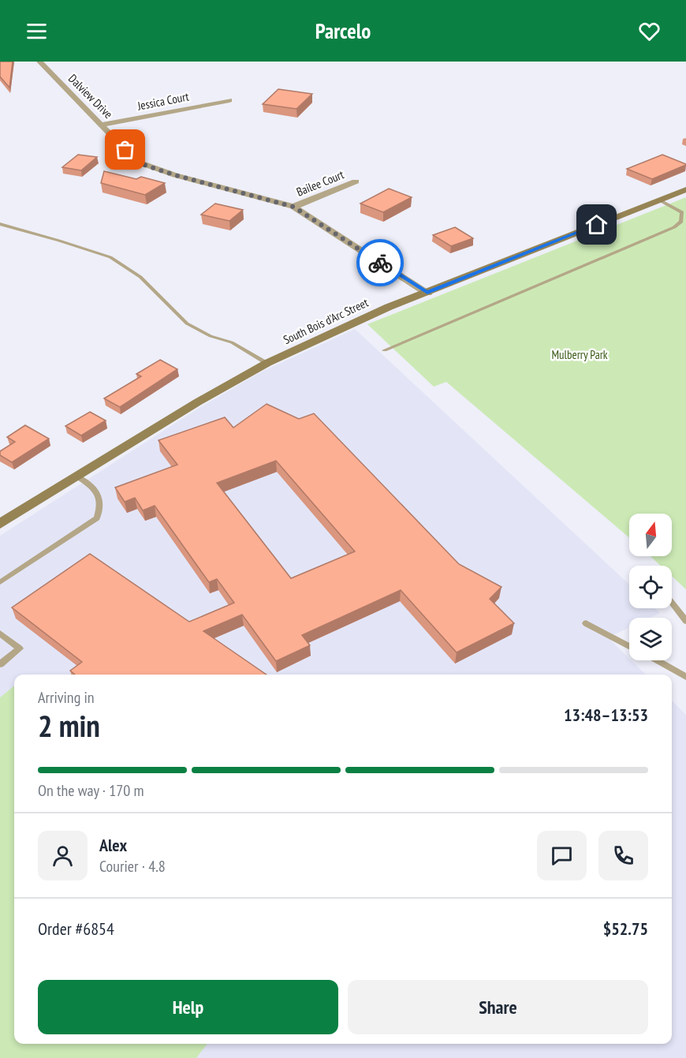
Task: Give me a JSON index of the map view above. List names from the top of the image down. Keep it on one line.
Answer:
{"streets":{"main road":["South Bois d'Arc Street"],"street":["Dalview Drive","Jessica Court","Bailee Court"]},"crossings":[["Dalview Drive","Jessica Court"],["Dalview Drive","Bailee Court"],["Dalview Drive","South Bois d'Arc Street"]],"parks":["Mulberry Park"],"north":"top","page":{"header":"Parcelo","heading":["2 min","Arriving in","13:48–13:53"],"panel":["Alex","Courier · 4.8","Order #6854","$52.75"],"bar":"On the way · 170 m","buttons":["Help","Share"]}}
